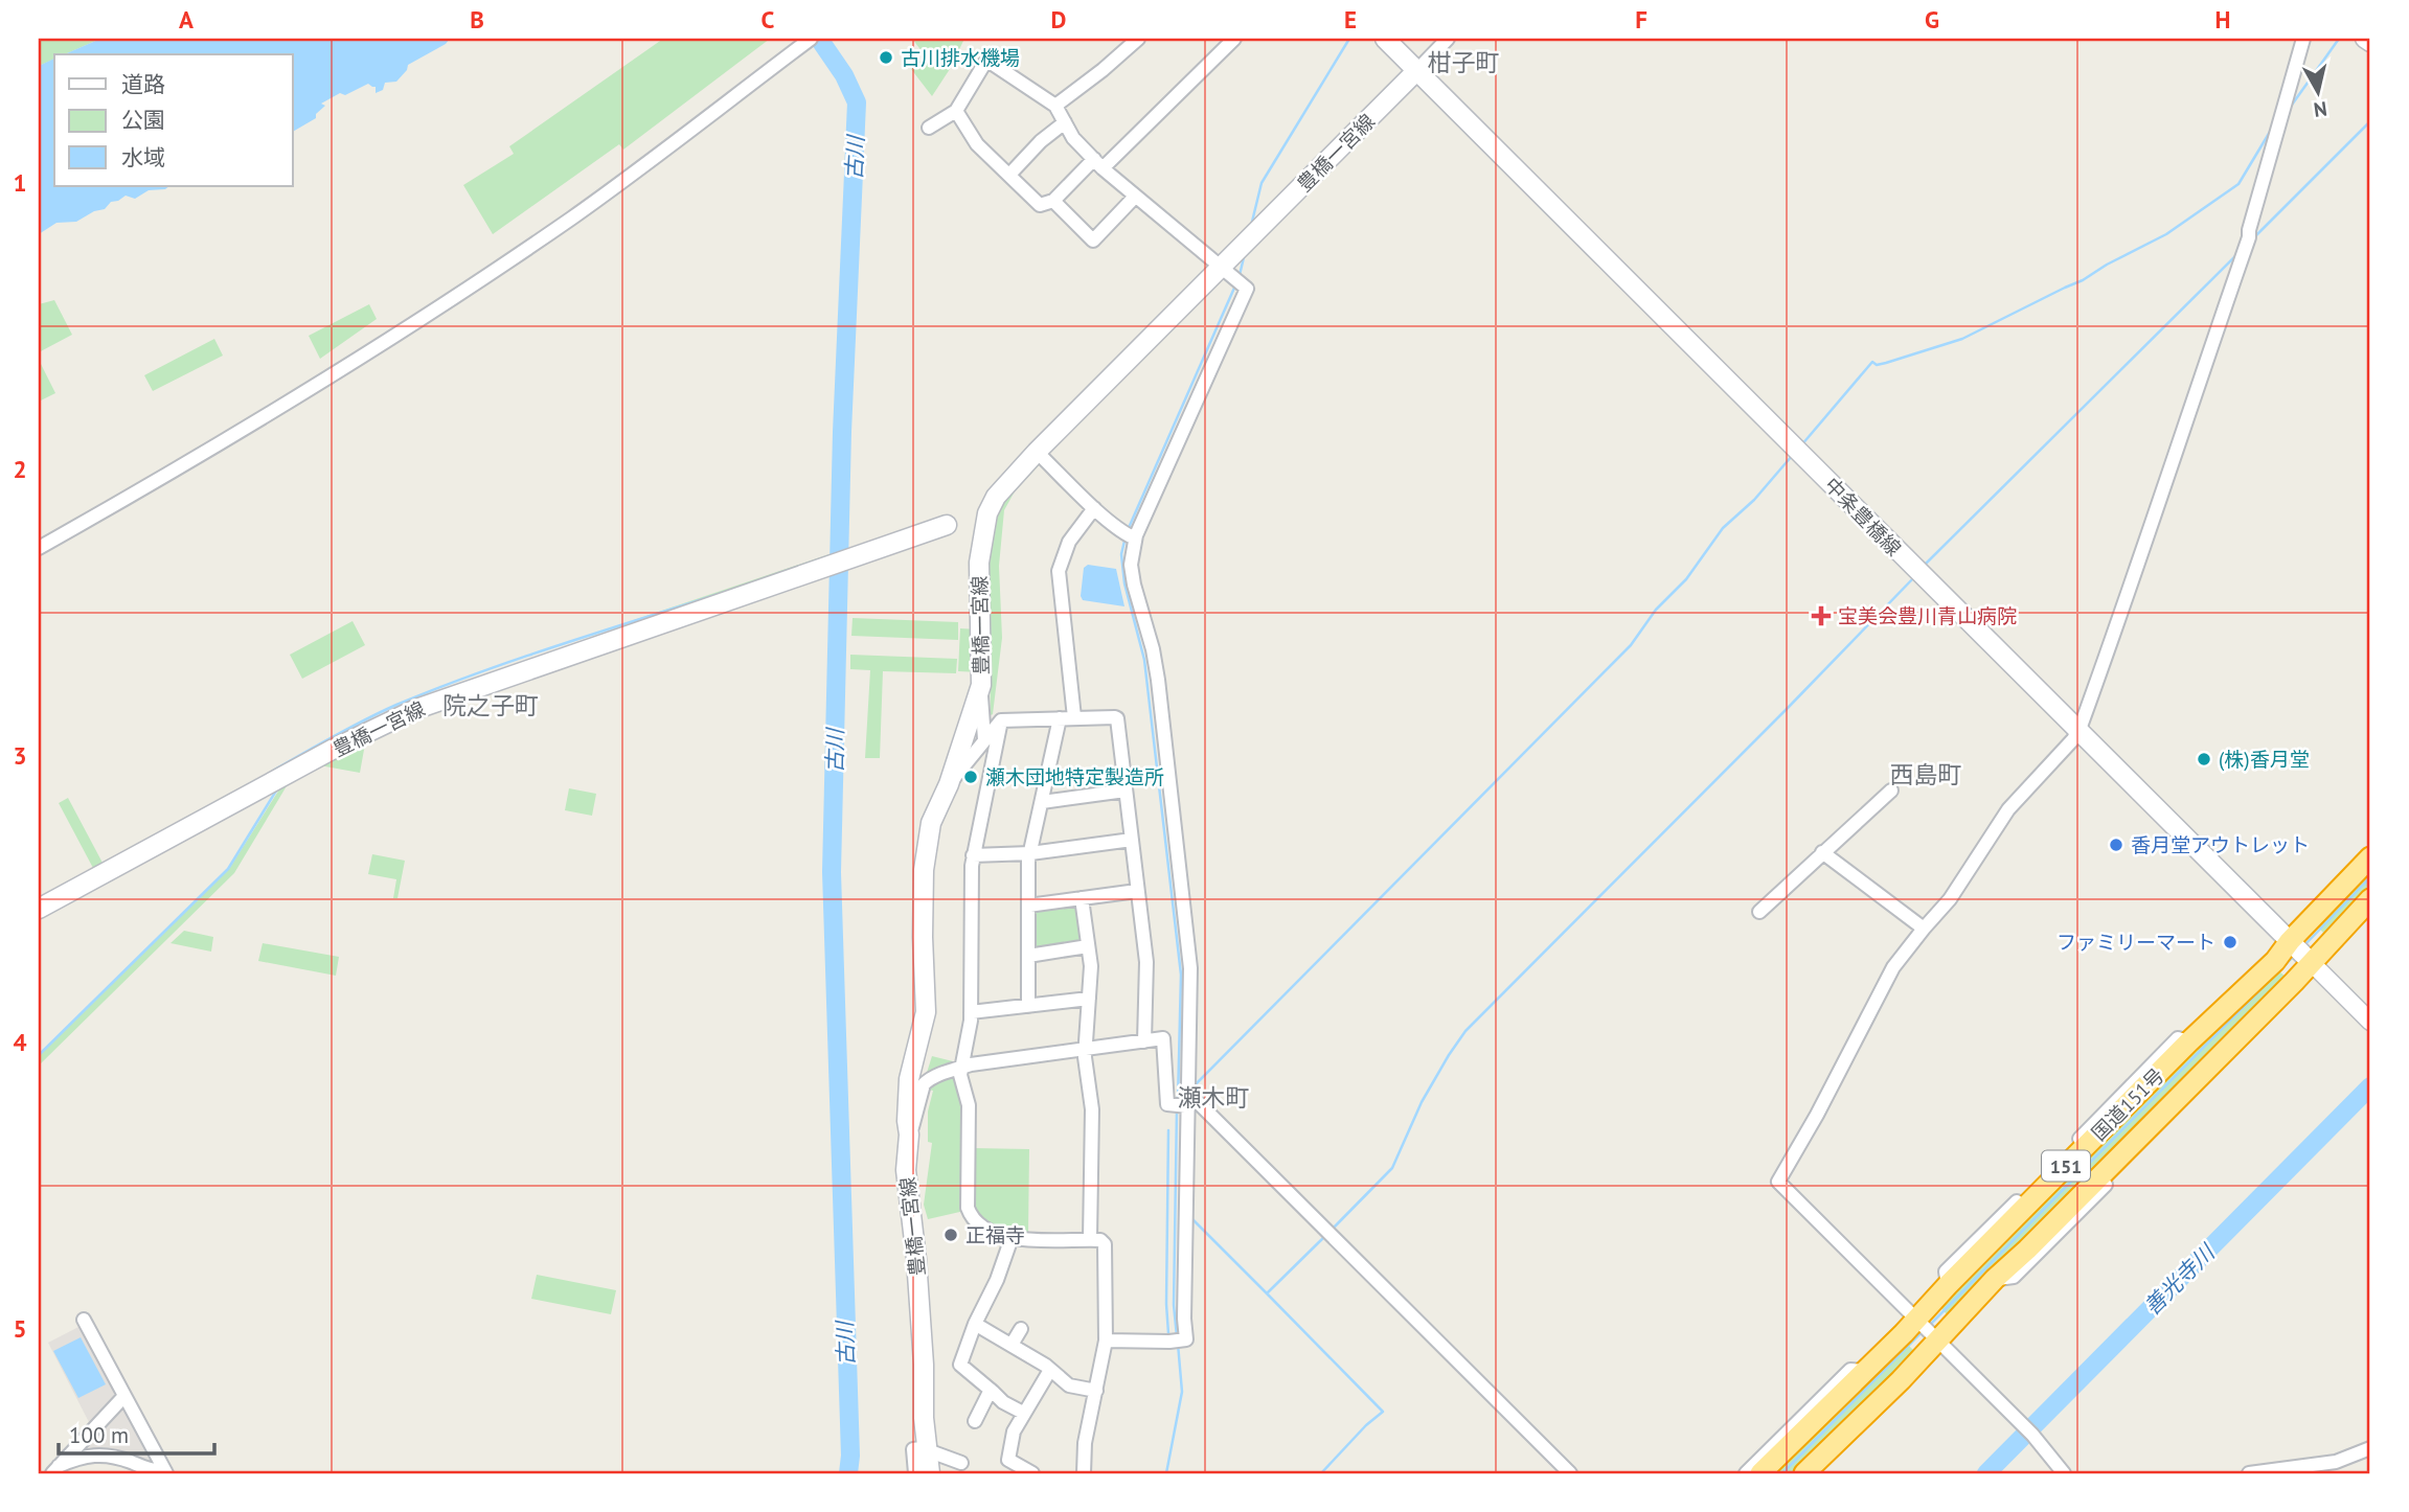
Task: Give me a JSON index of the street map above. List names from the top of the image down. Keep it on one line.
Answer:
{"streets":{"highway":["国道151号","151"],"main road":["豊橋一宮線","中条豊橋線"]},"crossings":[["豊橋一宮線","中条豊橋線"],["中条豊橋線","国道151号"]],"districts":["柑子町","院之子町","西島町","瀬木町"],"water":["古川","善光寺川"],"places":{"other":["古川排水機場","(株)香月堂","瀬木団地特定製造所","香月堂アウトレット","ファミリーマート","正福寺"],"health":["宝美会豊川青山病院"]},"legend":["道路","公園","水域"],"scale_bar":"100 m","north":"bottom","grid":{"columns":["A","B","C","D","E","F","G","H"],"rows":["1","2","3","4","5"]}}
